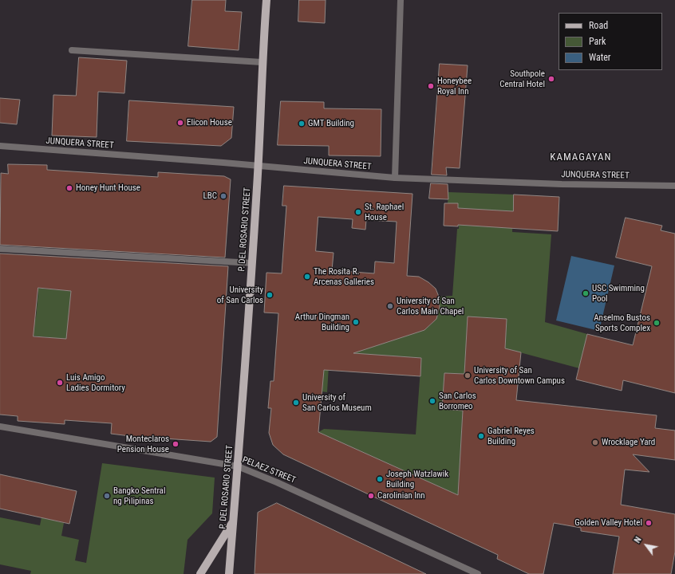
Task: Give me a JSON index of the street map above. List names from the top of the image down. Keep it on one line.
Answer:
{"streets":{"main road":["P. DEL ROSARIO STREET"],"street":["JUNQUERA STREET","PELAEZ STREET"]},"crossings":[["JUNQUERA STREET","P. DEL ROSARIO STREET"],["P. DEL ROSARIO STREET","PELAEZ STREET"]],"districts":["KAMAGAYAN"],"places":["Southpole Central Hotel","Honeybee Royal Inn","Elicon House","GMT Building","Honey Hunt House","LBC","St. Raphael House","The Rosita R. Arcenas Galleries","USC Swimming Pool","University of San Carlos","University of San Carlos Main Chapel","Arthur Dingman Building","Anselmo Bustos Sports Complex","University of San Carlos Downtown Campus","Luis Amigo Ladies Dormitory","San Carlos Borromeo","University of San Carlos Museum","Gabriel Reyes Building","Wrocklage Yard","Monteclaros Pension House","Joseph Watzlawik Building","Bangko Sentral ng Pilipinas","Carolinian Inn","Golden Valley Hotel"],"legend":["Road","Park","Water"],"north":"top left"}
